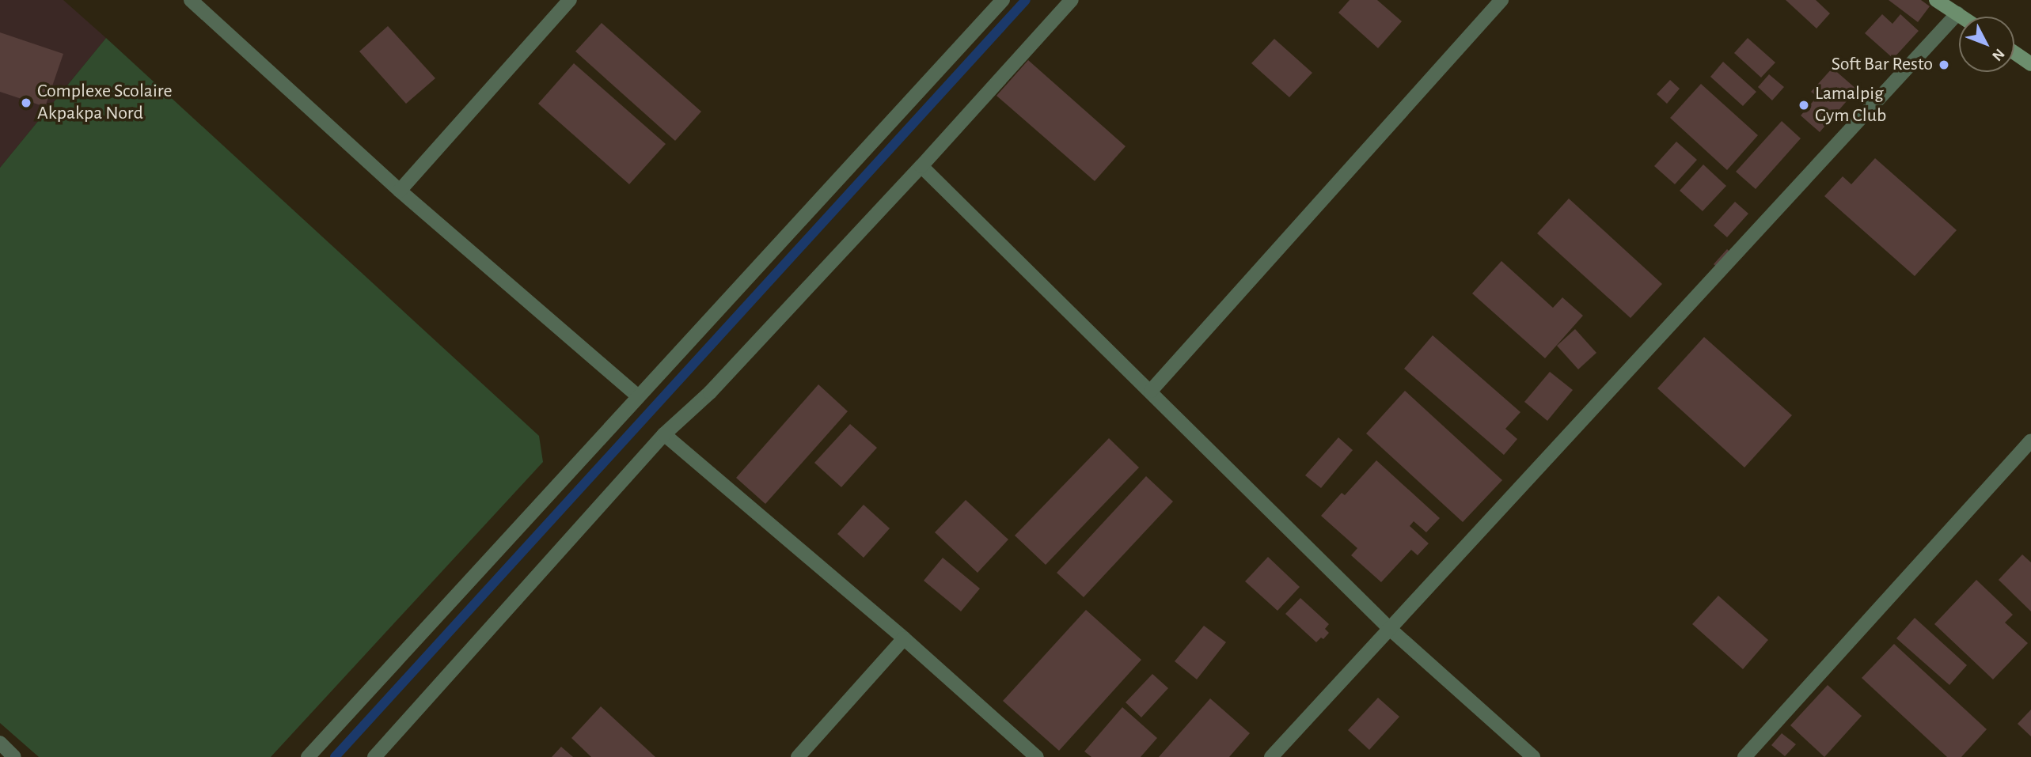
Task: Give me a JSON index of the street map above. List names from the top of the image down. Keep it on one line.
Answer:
{"places":["Soft Bar Resto","Complexe Scolaire Akpakpa Nord","Lamalpig Gym Club"],"north":"bottom right"}
